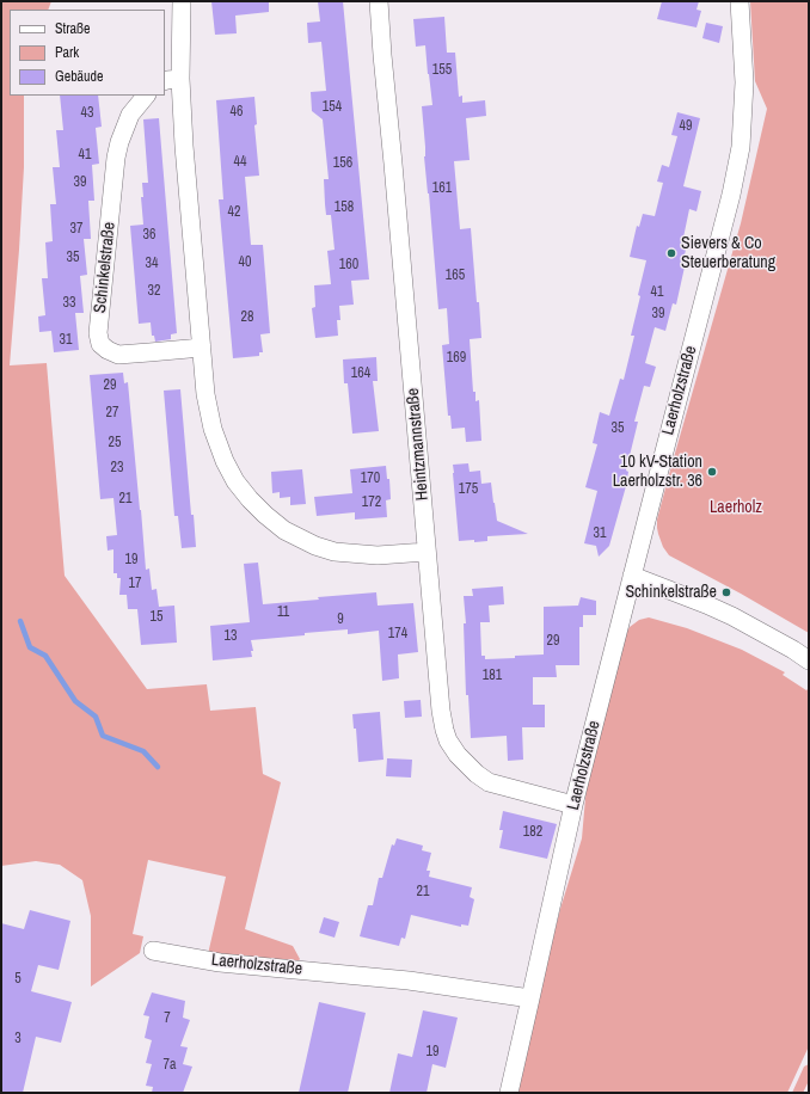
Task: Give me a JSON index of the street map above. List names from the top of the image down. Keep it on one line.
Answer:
{"streets":{"street":["Schinkelstraße","Laerholzstraße","Heintzmannstraße"]},"crossings":[["Laerholzstraße","Heintzmannstraße"]],"parks":["Laerholz"],"places":["Sievers & Co Steuerberatung","10 kV-Station Laerholzstr. 36","Schinkelstraße"],"house_numbers":["155","154","46","43","49","41","44","156","39","161","158","42","37","36","35","40","34","160","165","32","41","33","39","28","31","169","164","29","27","35","25","23","170","175","21","172","31","19","17","11","15","9","174","13","29","181","182","21","5","7","3","19","7a"],"legend":["Straße","Park","Gebäude"]}
